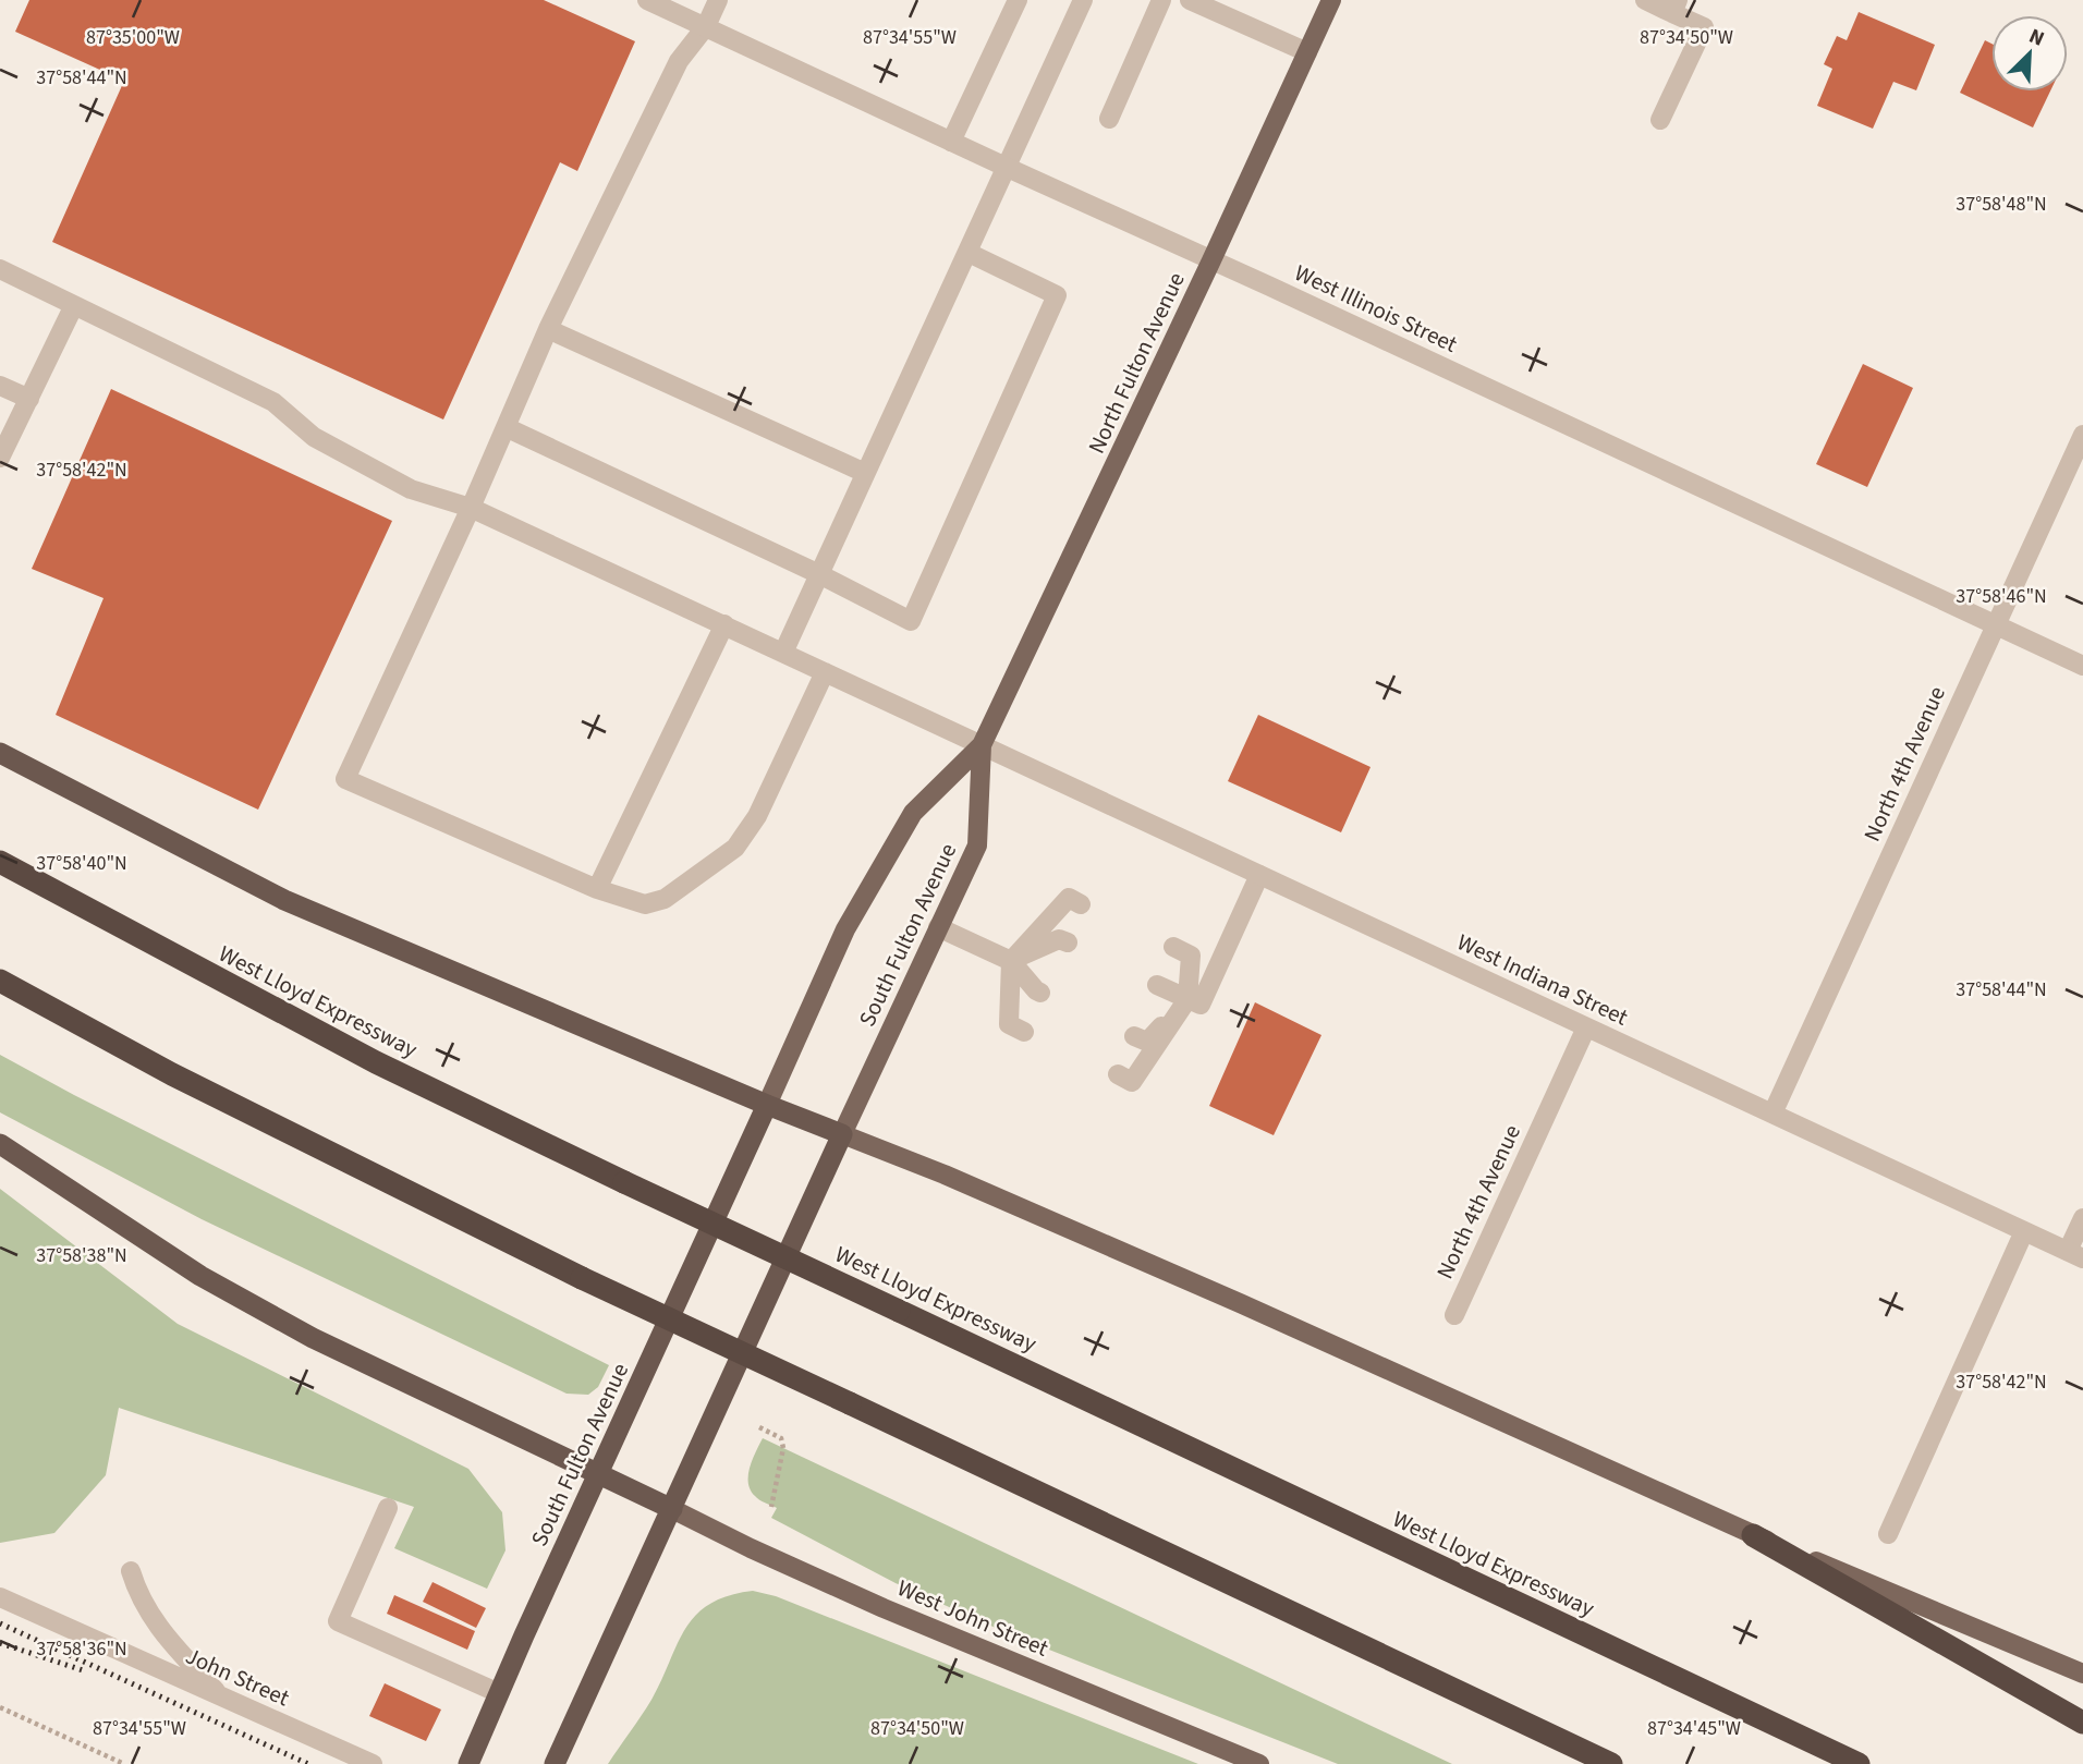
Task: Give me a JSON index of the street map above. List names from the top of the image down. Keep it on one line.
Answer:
{"streets":{"highway":["South Fulton Avenue","West Lloyd Expressway"],"main road":["North Fulton Avenue","West John Street"],"street":["West Illinois Street","North 4th Avenue","West Indiana Street","John Street"]},"crossings":[["West Illinois Street","North Fulton Avenue"],["West Illinois Street","North 4th Avenue"],["North Fulton Avenue","South Fulton Avenue"],["North Fulton Avenue","West Indiana Street"],["North 4th Avenue","West Indiana Street"],["South Fulton Avenue","West Indiana Street"],["South Fulton Avenue","West John Street"]],"north":"top right","coordinates":["87°35'00\"W","87°34'55\"W","87°34'50\"W","37°58'44\"N","37°58'48\"N","37°58'42\"N","37°58'46\"N","37°58'40\"N","37°58'38\"N","37°58'36\"N","87°34'45\"W"]}
